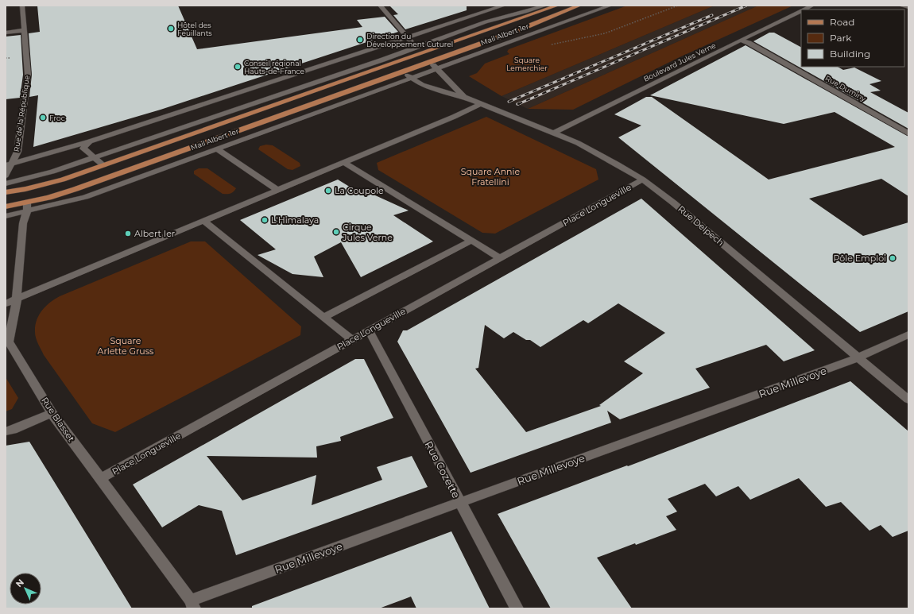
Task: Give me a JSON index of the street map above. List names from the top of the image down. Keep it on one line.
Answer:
{"streets":{"main road":["Mail Albert 1er"],"street":["Boulevard Jules Verne","Rue Duminy","Rue de la République","Place Longueville","Rue Delpech","Rue Millevoye","Rue Blasset","Rue Cozette"]},"crossings":[["Mail Albert 1er","Rue Delpech"],["Mail Albert 1er","Rue Blasset"],["Boulevard Jules Verne","Rue Duminy"],["Boulevard Jules Verne","Rue Delpech"],["Place Longueville","Rue Delpech"],["Place Longueville","Rue Blasset"],["Place Longueville","Rue Cozette"],["Rue Delpech","Rue Millevoye"],["Rue Millevoye","Rue Blasset"],["Rue Millevoye","Rue Cozette"]],"parks":["Square Lemerchier","Square Annie Fratellini","Square Arlette Gruss"],"places":["Hôtel des Feuillants","Direction du Développement Cuturel","Conseil régional Hauts-de-France","Froc","La Coupole","L'Himalaya","Cirque Jules Verne","Albert Ier","Pôle Emploi"],"legend":["Road","Park","Building"],"north":"top left"}
